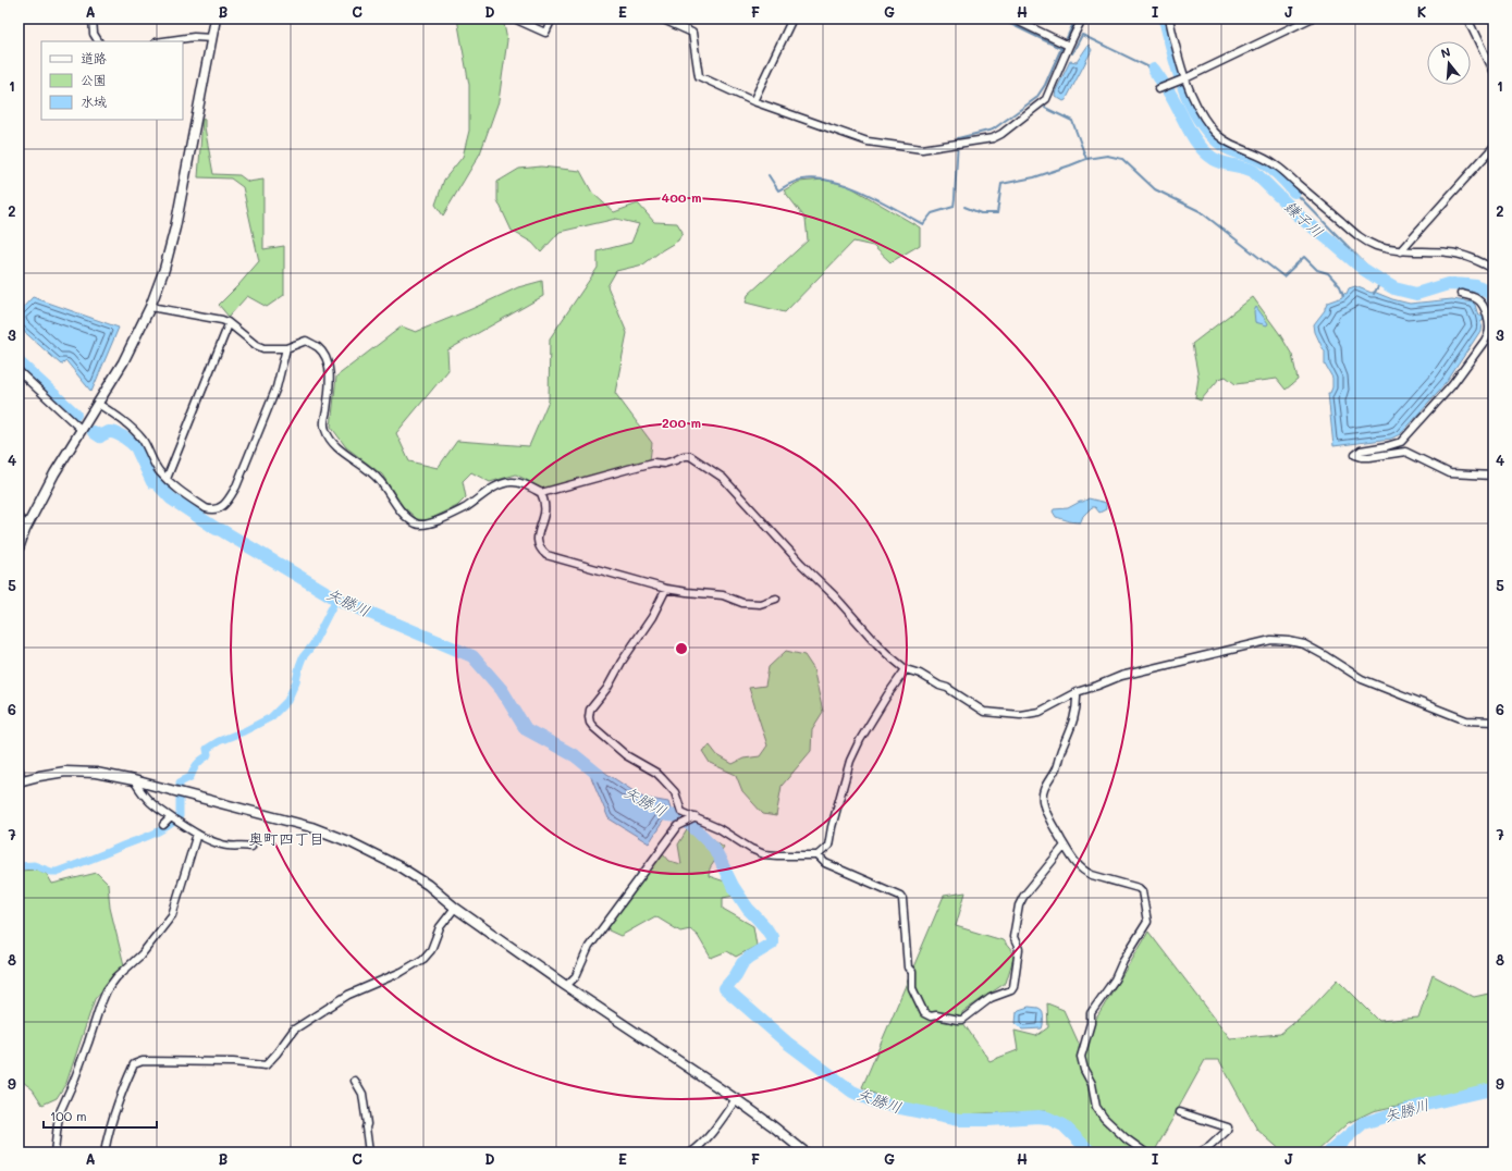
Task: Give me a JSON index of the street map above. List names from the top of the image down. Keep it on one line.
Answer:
{"districts":["奥町四丁目"],"water":["鎌子川","矢勝川"],"legend":["道路","公園","水域"],"scale_bar":"100 m","north":"top","grid":{"columns":["A","B","C","D","E","F","G","H","I","J","K"],"rows":["1","2","3","4","5","6","7","8","9"]},"rings":["400 m","200 m"]}
